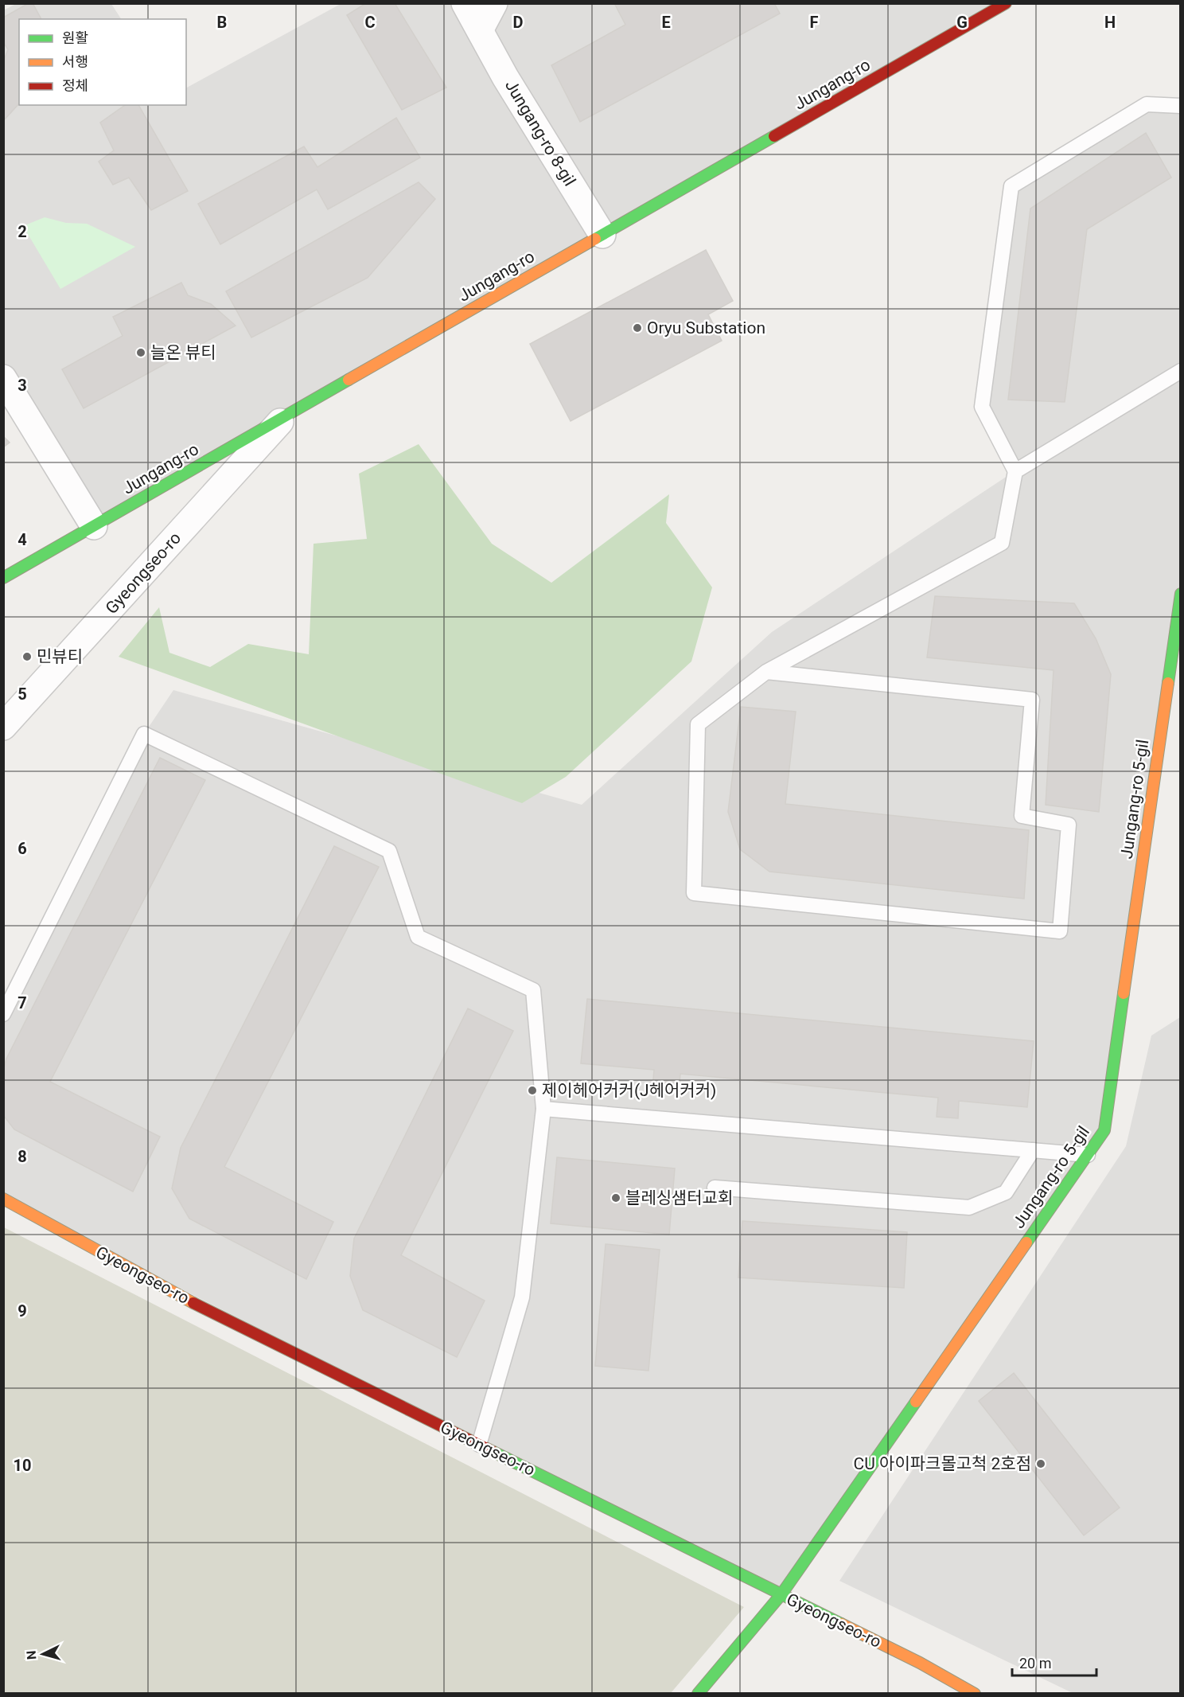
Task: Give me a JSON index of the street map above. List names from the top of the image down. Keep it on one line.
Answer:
{"streets":{"main road":["Jungang-ro","Gyeongseo-ro","Jungang-ro 5-gil"],"street":["Jungang-ro 8-gil"]},"crossings":[["Jungang-ro","Jungang-ro 8-gil"],["Jungang-ro","Gyeongseo-ro"],["Gyeongseo-ro","Jungang-ro 5-gil"]],"places":["Oryu Substation","늘온 뷰티","민뷰티","제이헤어커커(J헤어커커)","블레싱샘터교회","CU 아이파크몰고척 2호점"],"legend":["원활","서행","정체"],"scale_bar":"20 m","north":"left","grid":{"columns":["B","C","D","E","F","G","H"],"rows":["2","3","4","5","6","7","8","9","10"]}}
